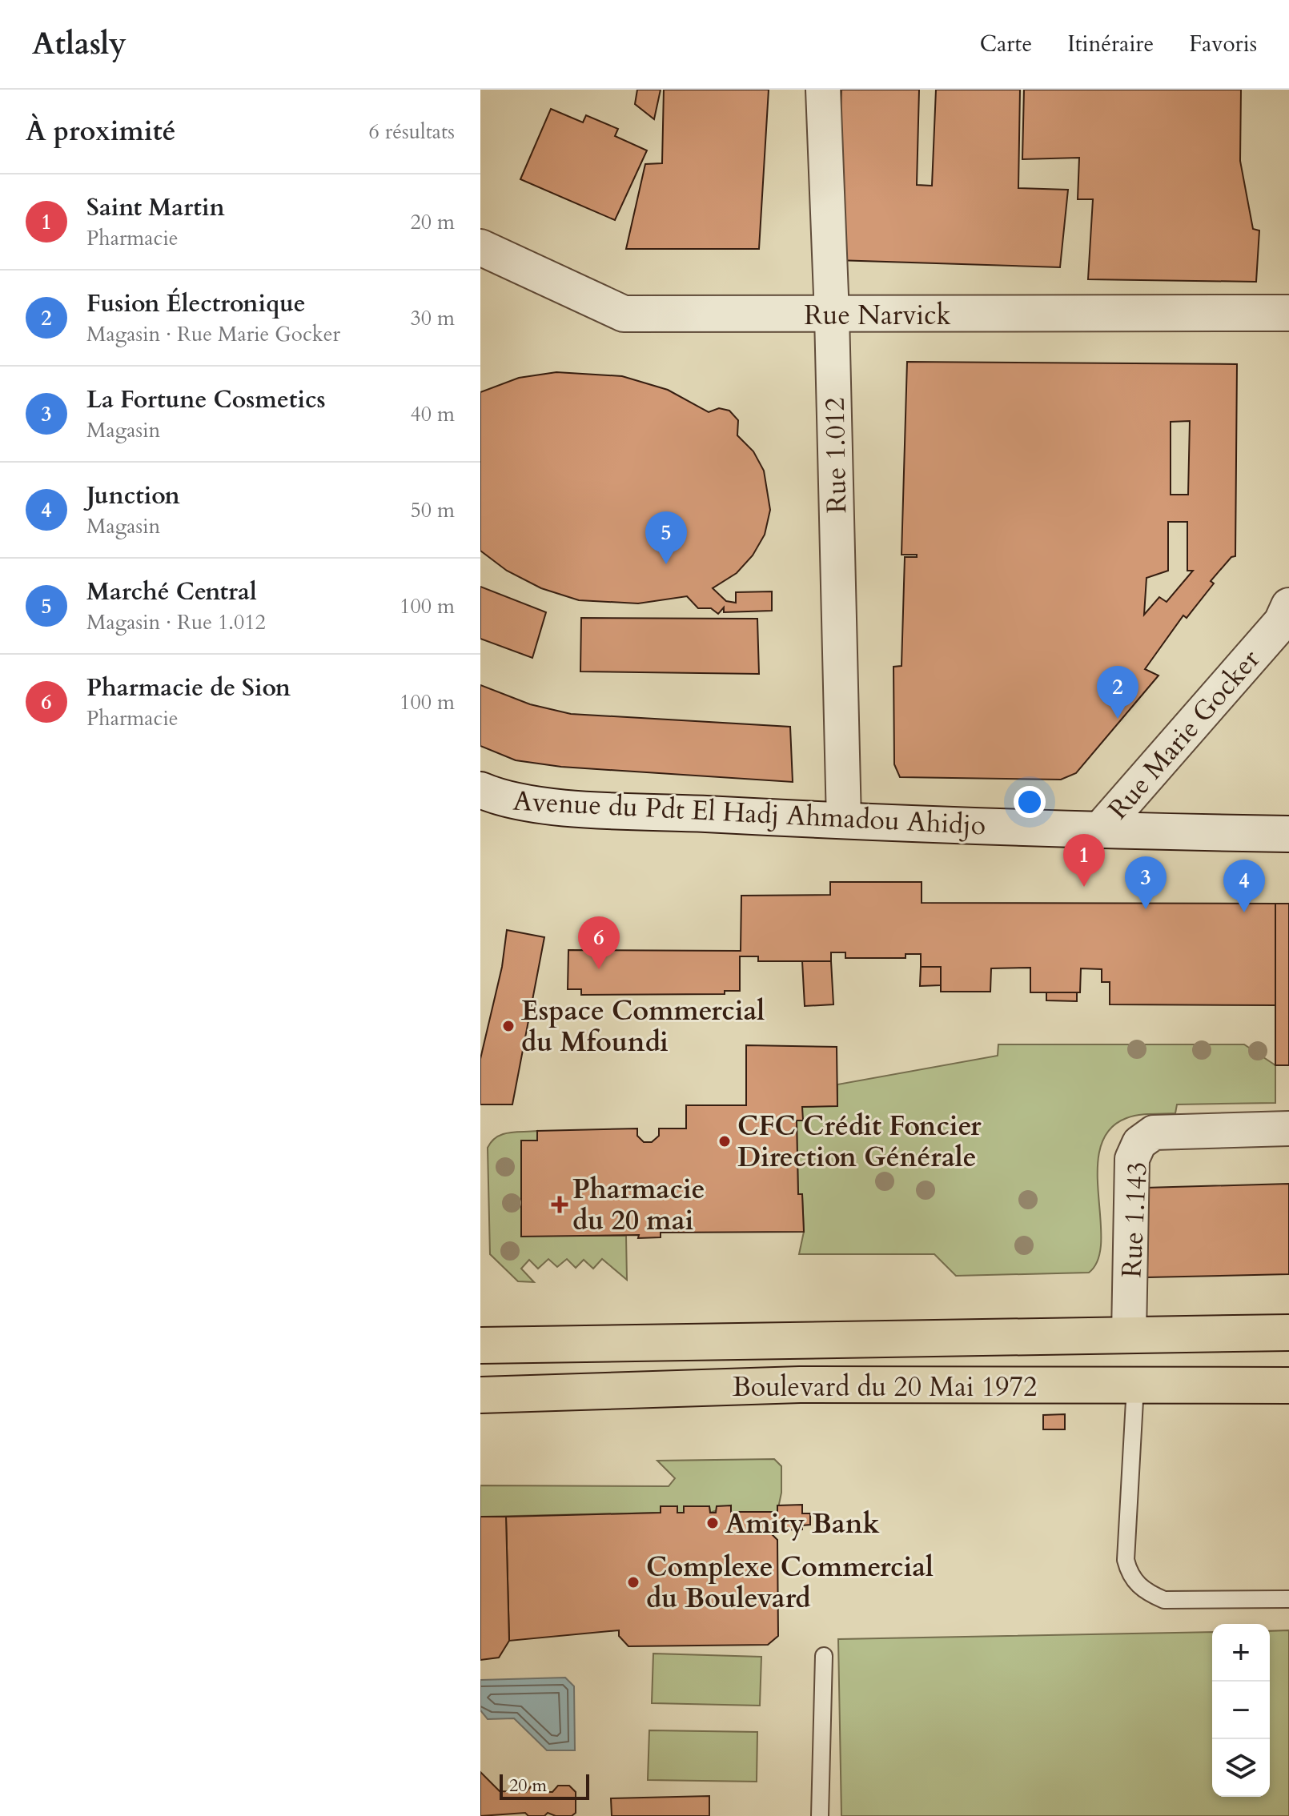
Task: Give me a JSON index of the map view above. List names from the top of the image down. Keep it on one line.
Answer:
{"streets":{"highway":["Boulevard du 20 Mai 1972"],"street":["Rue Narvick","Rue 1.012","Rue Marie Gocker","Avenue du Pdt El Hadj Ahmadou Ahidjo","Rue 1.143"]},"crossings":[["Rue Narvick","Rue 1.012"],["Rue 1.012","Avenue du Pdt El Hadj Ahmadou Ahidjo"],["Rue Marie Gocker","Avenue du Pdt El Hadj Ahmadou Ahidjo"],["Rue 1.143","Boulevard du 20 Mai 1972"]],"places":{"other":["Espace Commercial du Mfoundi","CFC Crédit Foncier Direction Générale","Amity Bank","Complexe Commercial du Boulevard"],"health":["Pharmacie du 20 mai"]},"scale_bar":"20 m","page":{"header":"Atlasly","nav":["Carte","Itinéraire","Favoris"],"heading":["À proximité","6 résultats"],"list":[{"mark":"1","name":"Saint Martin","note":"Pharmacie","value":"20 m"},{"mark":"2","name":"Fusion Électronique","note":"Magasin · Rue Marie Gocker","value":"30 m"},{"mark":"3","name":"La Fortune Cosmetics","note":"Magasin","value":"40 m"},{"mark":"4","name":"Junction","note":"Magasin","value":"50 m"},{"mark":"5","name":"Marché Central","note":"Magasin · Rue 1.012","value":"100 m"},{"mark":"6","name":"Pharmacie de Sion","note":"Pharmacie","value":"100 m"}],"pins":["5","2","1","3","4","6"],"map_buttons":["+","−"],"scale":"20 m"}}
